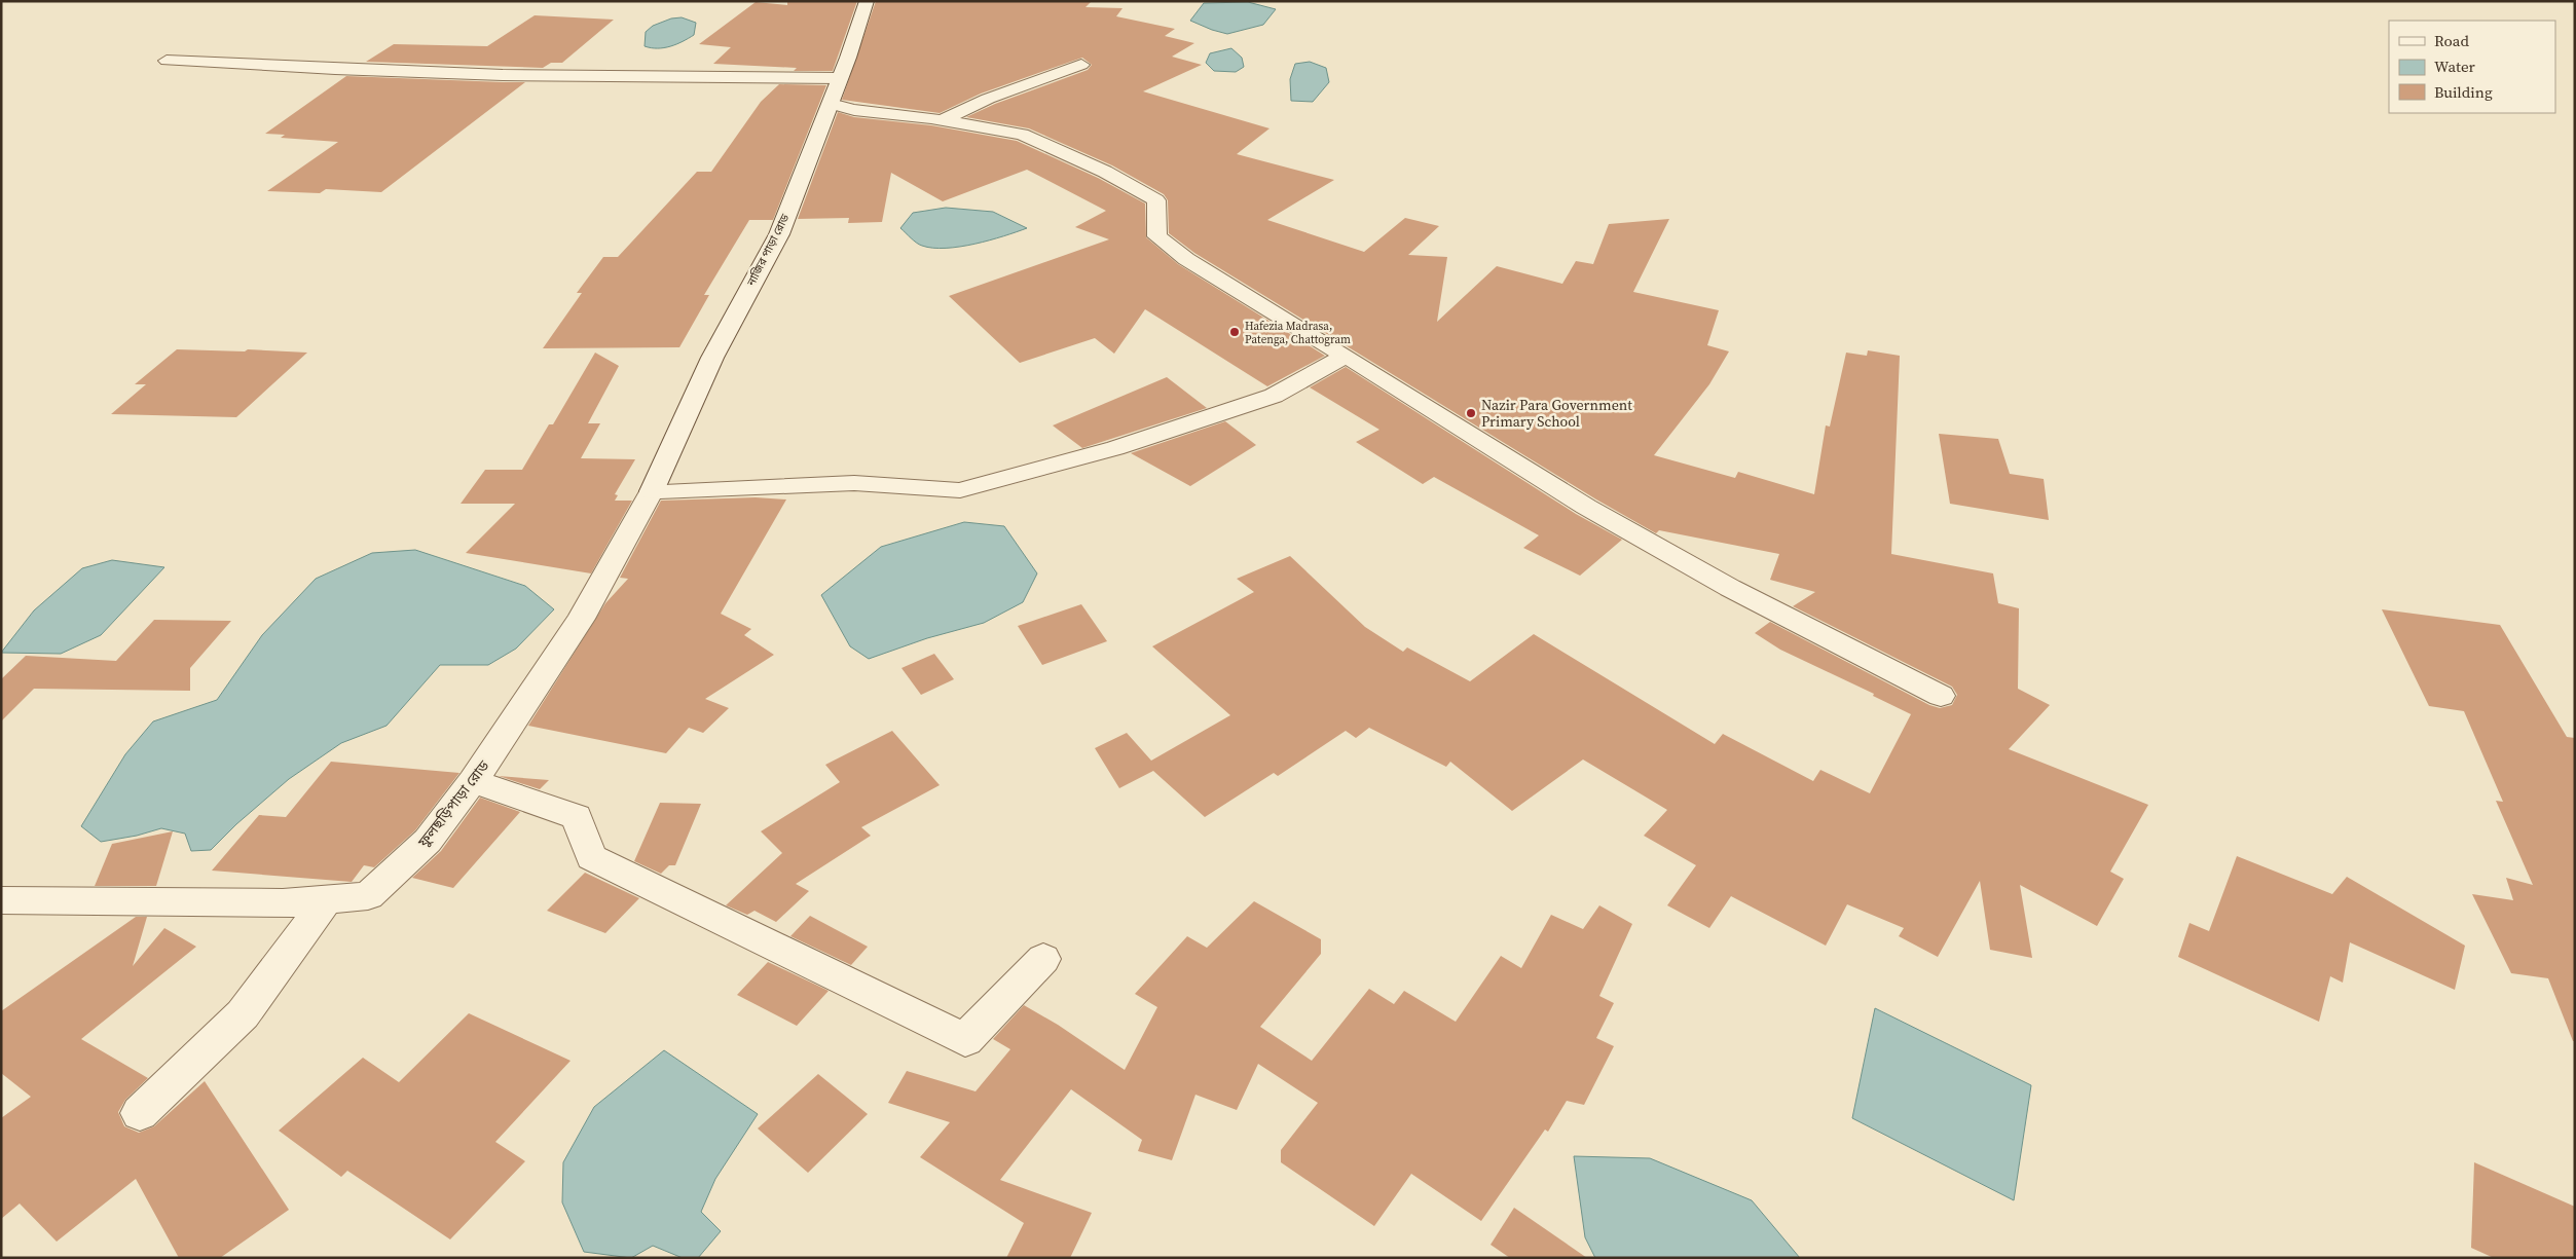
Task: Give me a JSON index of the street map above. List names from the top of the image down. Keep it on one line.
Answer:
{"streets":{"street":["নাজির পাড়া রোড","ফুলছড়িপাড়া রোড"]},"crossings":[["নাজির পাড়া রোড","ফুলছড়িপাড়া রোড"]],"places":["Hafezia Madrasa, Patenga, Chattogram","Nazir Para Government Primary School"],"legend":["Road","Water","Building"]}
